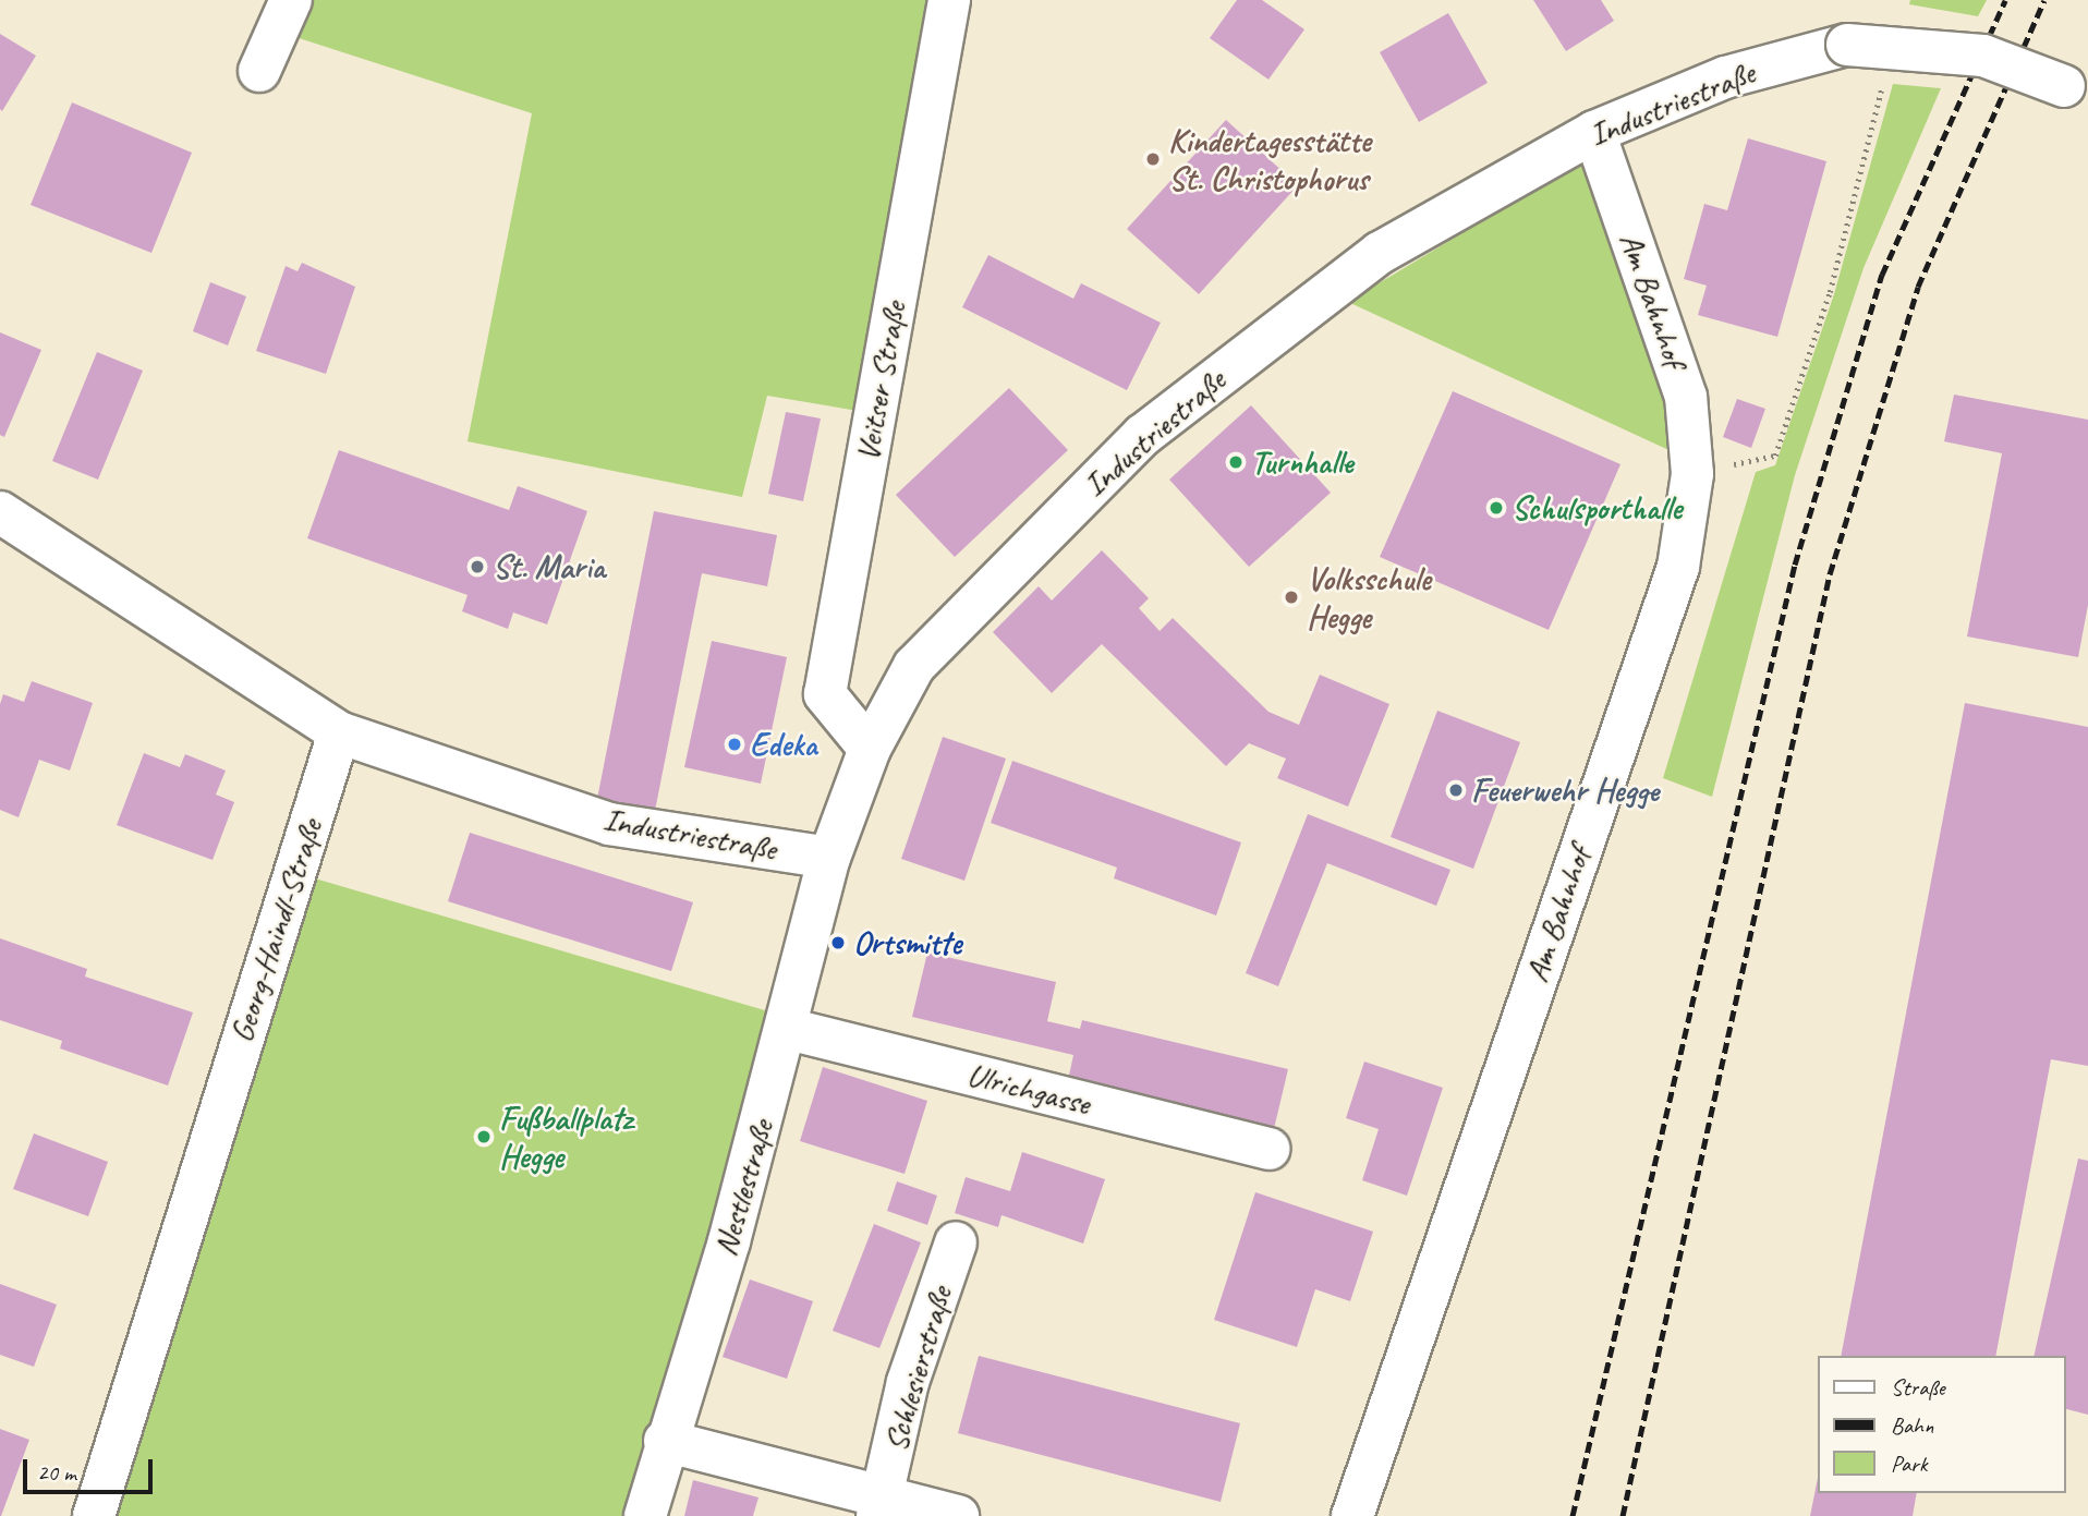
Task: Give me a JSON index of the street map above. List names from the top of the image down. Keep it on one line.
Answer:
{"streets":{"street":["Industriestraße","Am Bahnhof","Veitser Straße","Georg-Haindl-Straße","Ulrichgasse","Nestlestraße","Schlesierstraße"]},"crossings":[["Industriestraße","Am Bahnhof"],["Industriestraße","Veitser Straße"],["Industriestraße","Georg-Haindl-Straße"],["Industriestraße","Nestlestraße"],["Ulrichgasse","Nestlestraße"],["Nestlestraße","Schlesierstraße"]],"places":["Kindertagesstätte St. Christophorus","Turnhalle","Schulsporthalle","St. Maria","Volksschule Hegge","Edeka","Feuerwehr Hegge","Ortsmitte","Fußballplatz Hegge"],"legend":["Straße","Bahn","Park"],"scale_bar":"20 m"}
